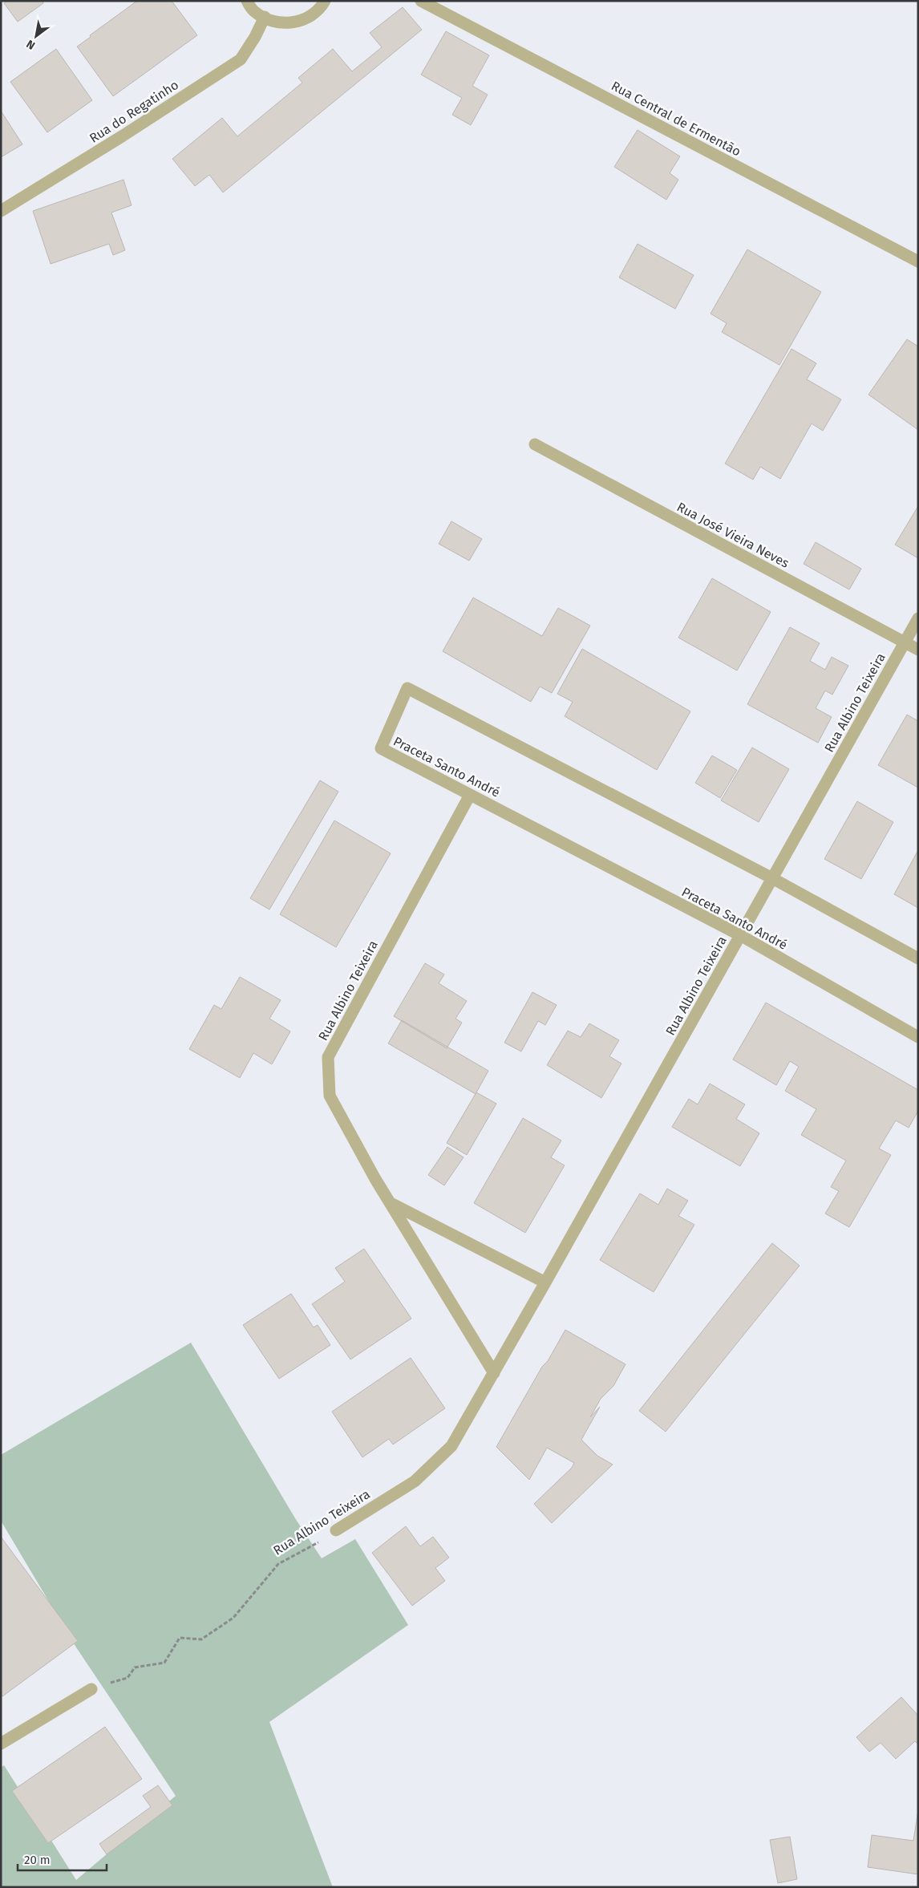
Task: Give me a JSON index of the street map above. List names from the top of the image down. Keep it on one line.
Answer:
{"streets":{"street":["Rua do Regatinho","Rua Central de Ermentão","Rua José Vieira Neves","Rua Albino Teixeira","Praceta Santo André"]},"crossings":[["Rua José Vieira Neves","Rua Albino Teixeira"],["Rua Albino Teixeira","Praceta Santo André"]],"scale_bar":"20 m","north":"bottom left"}
